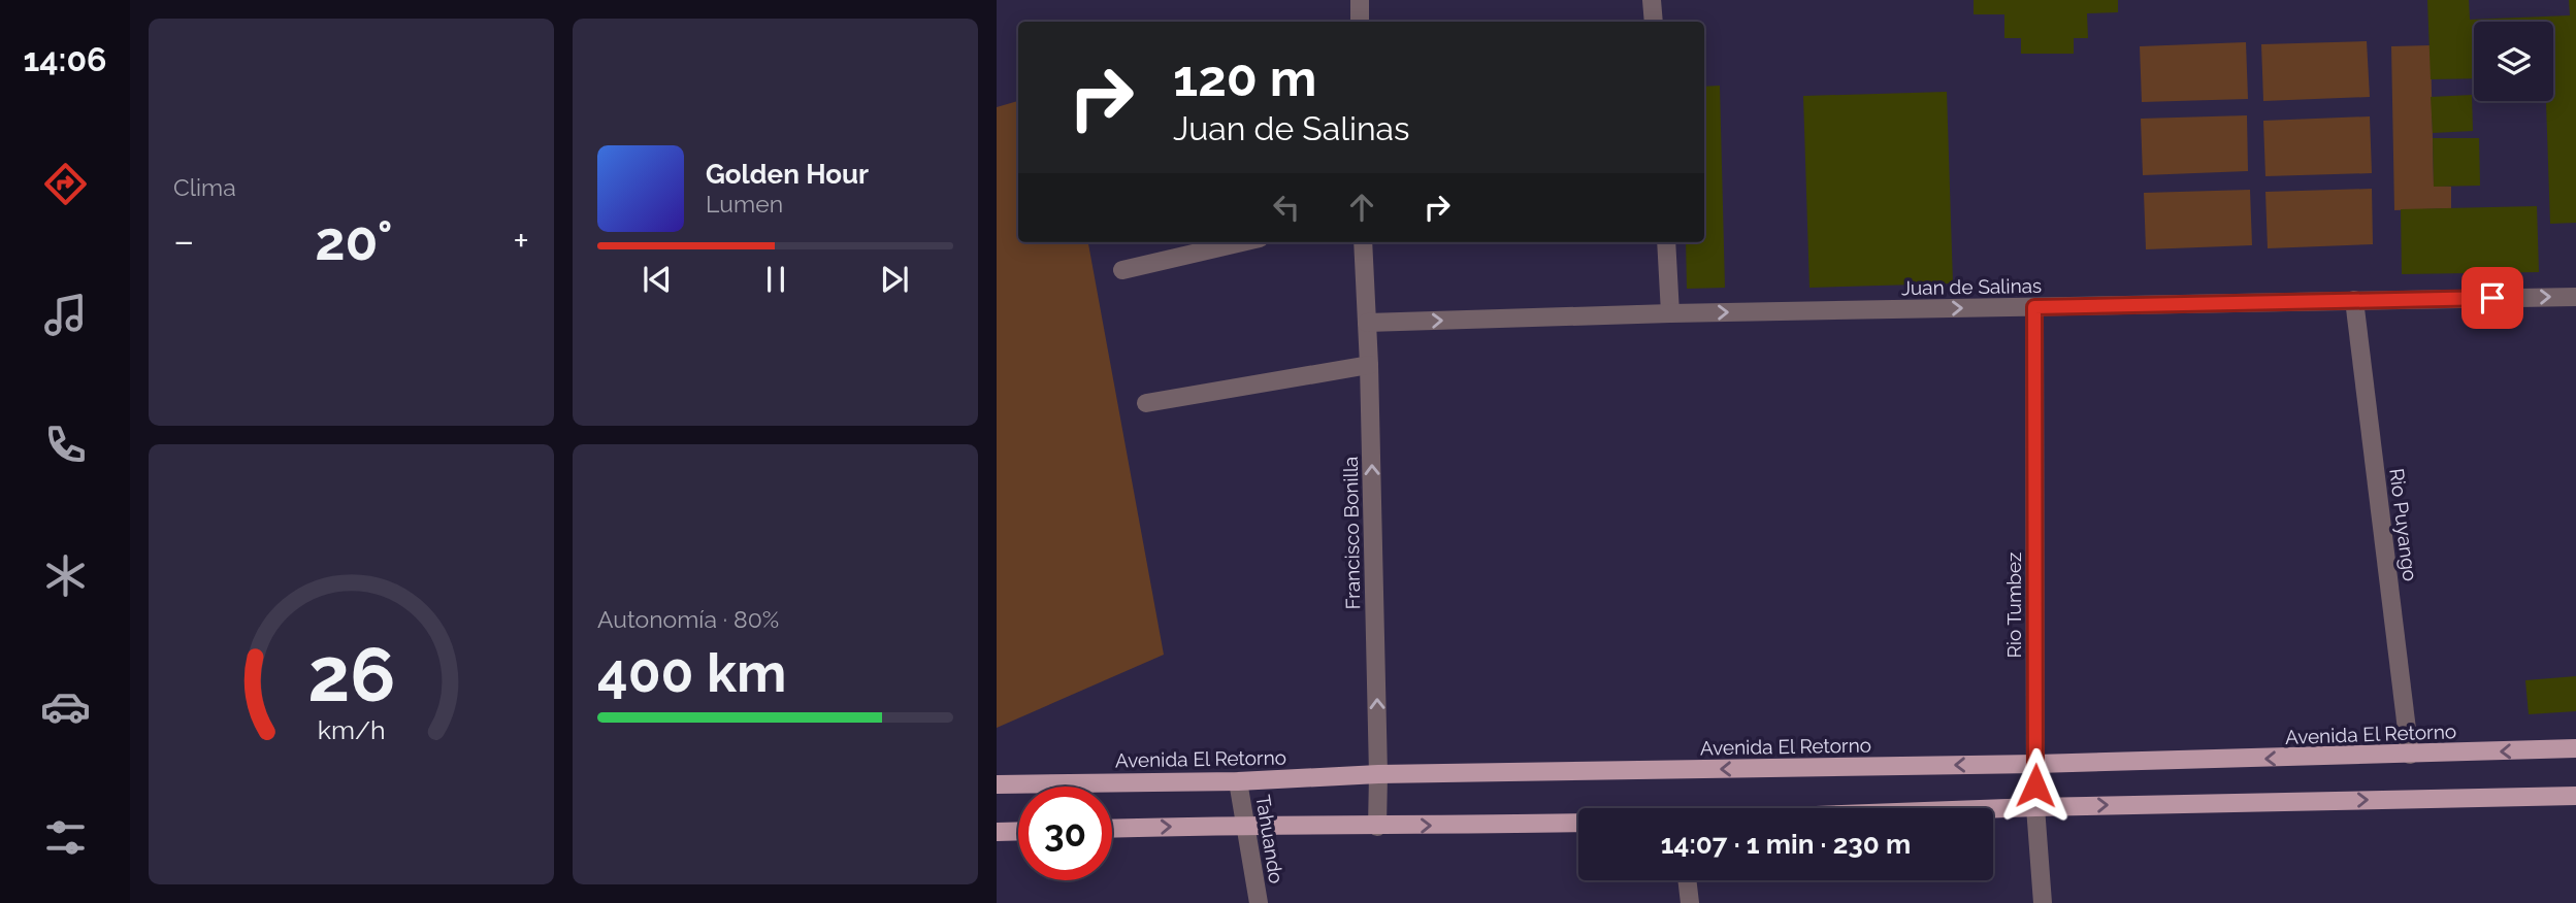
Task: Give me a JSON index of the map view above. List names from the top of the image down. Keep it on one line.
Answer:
{"streets":{"main road":["Avenida El Retorno"],"street":["Juan de Salinas","Rio Puyango","Francisco Bonilla","Rio Tumbez","Tahuando"]},"crossings":[["Juan de Salinas","Rio Puyango"],["Juan de Salinas","Francisco Bonilla"],["Juan de Salinas","Rio Tumbez"],["Rio Puyango","Avenida El Retorno"],["Francisco Bonilla","Avenida El Retorno"],["Rio Tumbez","Avenida El Retorno"],["Avenida El Retorno","Tahuando"]],"one_way":["Juan de Salinas","Francisco Bonilla"],"page":{"tabs":"14:06","tile":["Clima",["Autonomía · 80%","400 km"]],"turn":["120 m","Juan de Salinas"],"song":["Golden Hour","Lumen"],"heat":["−","20°","+"],"limit":"30","trip":"14:07 · 1 min · 230 m","gauge":["26","km/h"]}}
